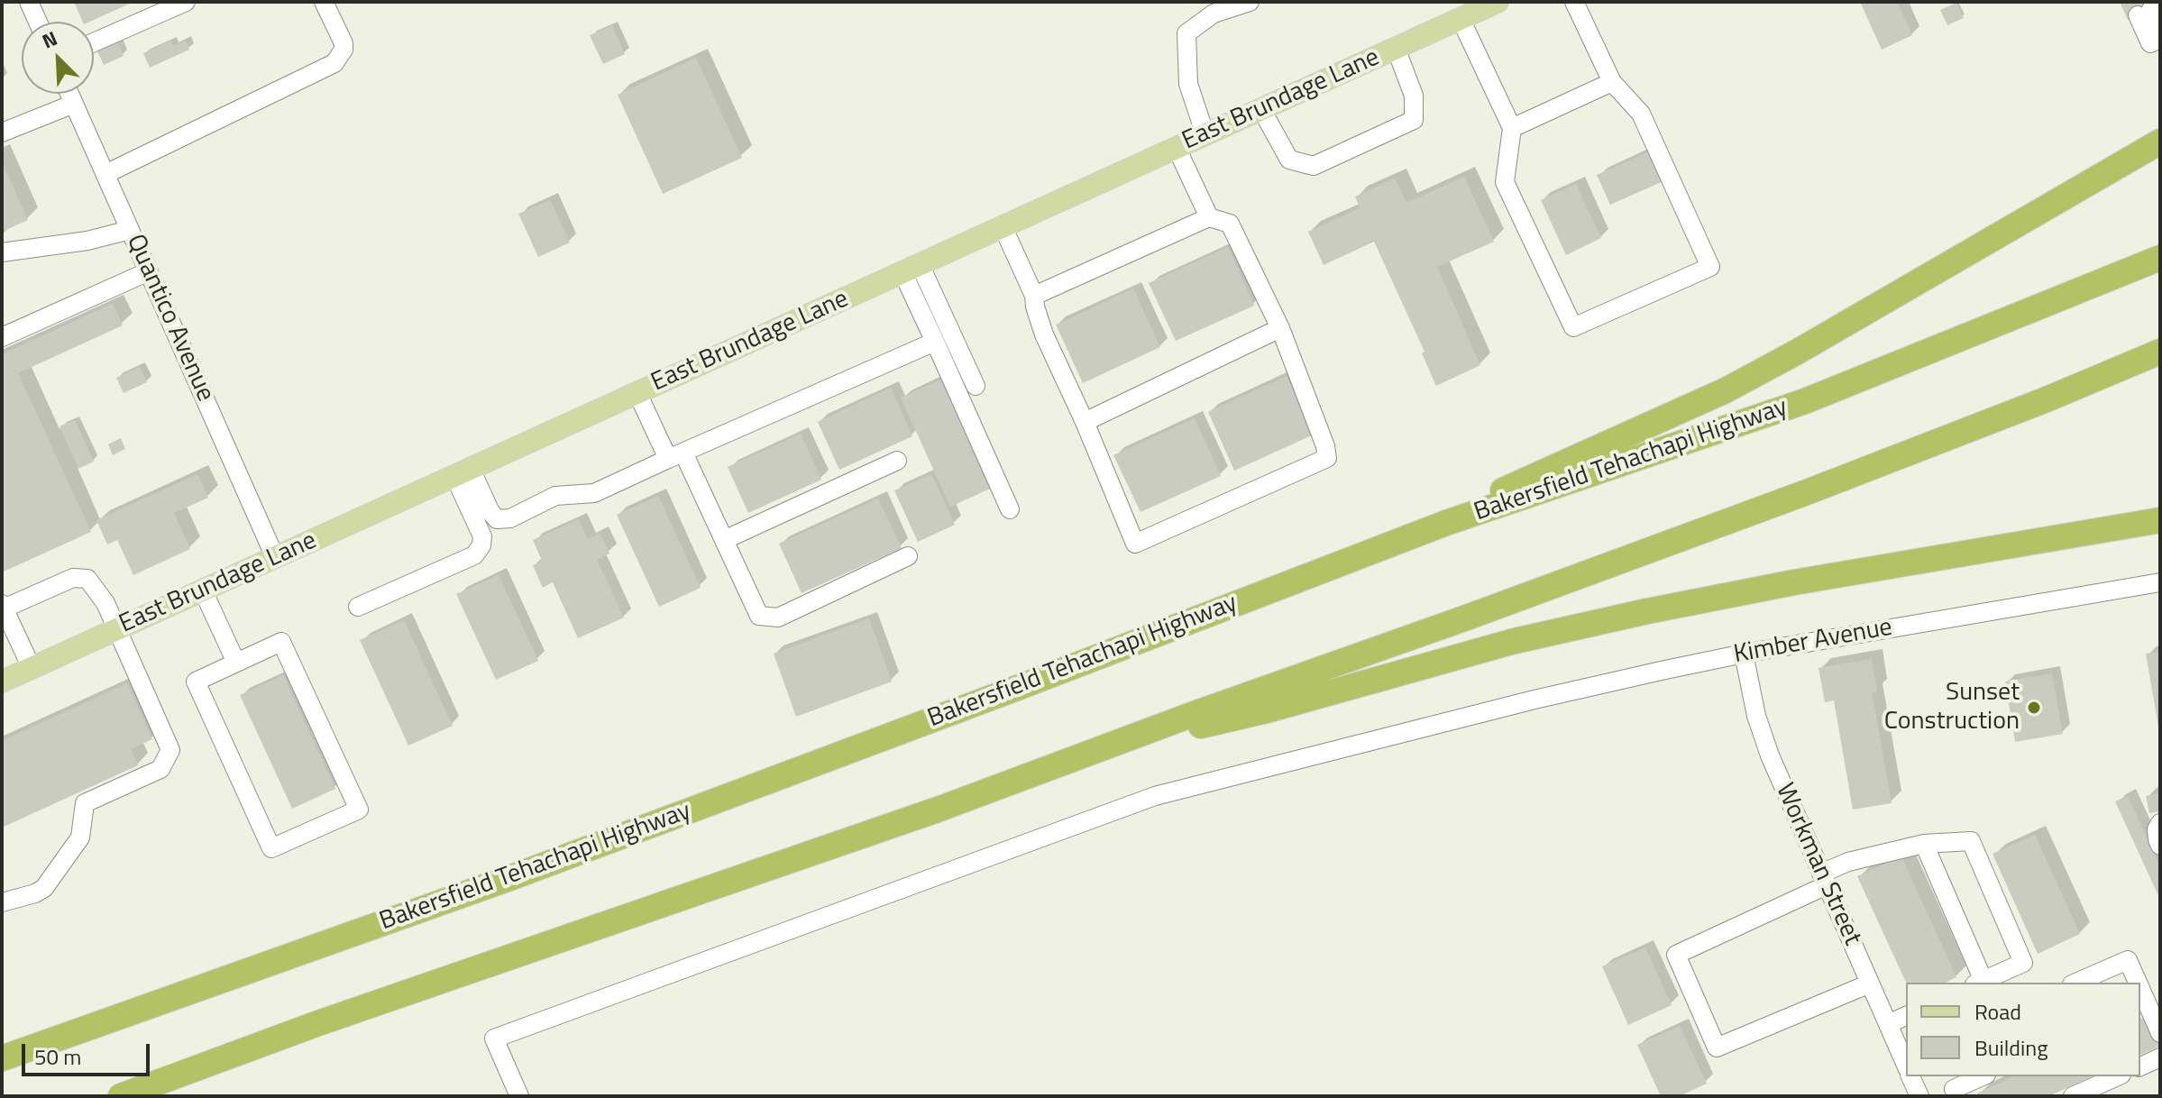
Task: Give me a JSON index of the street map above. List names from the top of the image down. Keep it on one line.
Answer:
{"streets":{"highway":["Bakersfield Tehachapi Highway"],"main road":["East Brundage Lane"],"street":["Quantico Avenue","Kimber Avenue","Workman Street"]},"crossings":[["East Brundage Lane","Quantico Avenue"],["Kimber Avenue","Workman Street"]],"places":["Sunset Construction"],"legend":["Road","Building"],"scale_bar":"50 m","north":"top left"}
